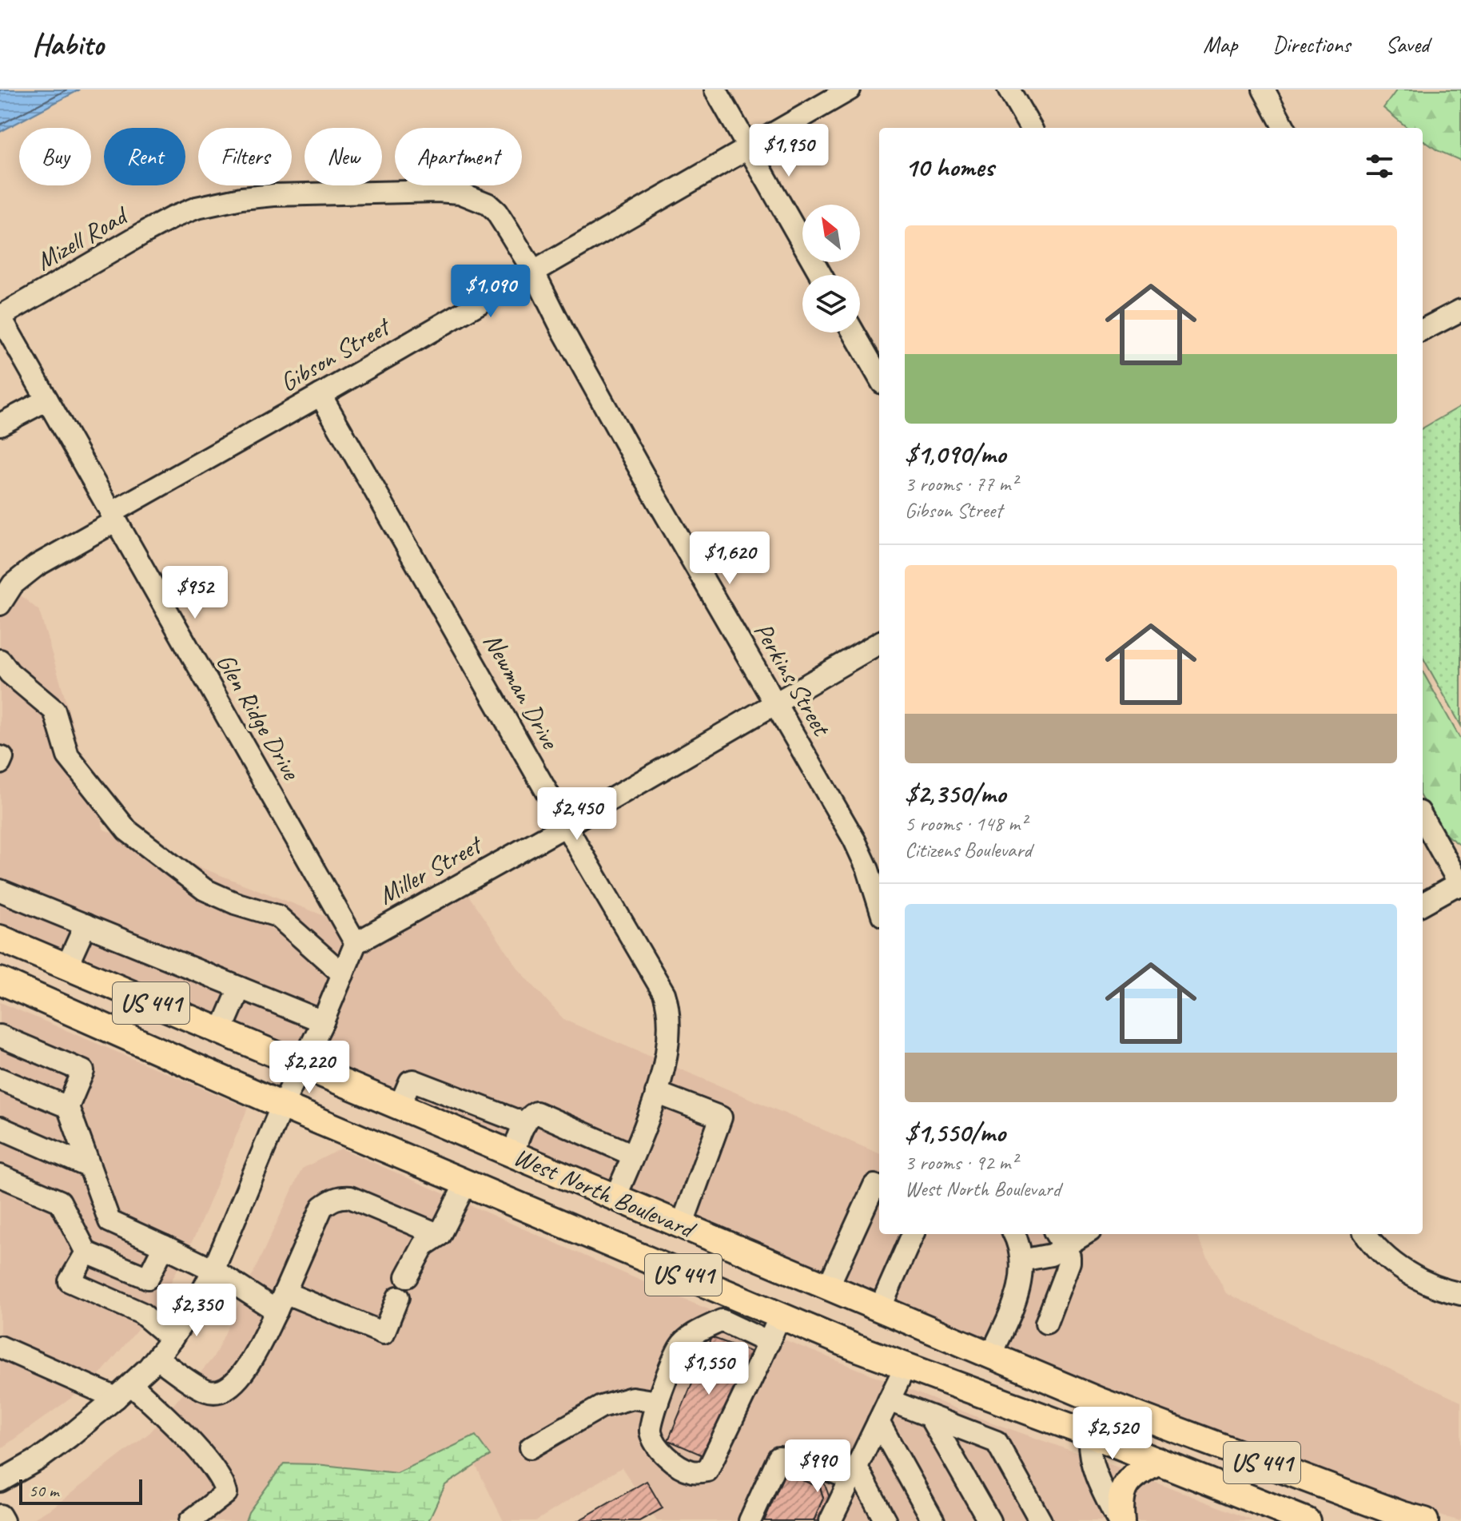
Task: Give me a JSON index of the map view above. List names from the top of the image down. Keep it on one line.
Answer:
{"streets":{"main road":["US 441","West North Boulevard"],"street":["Mizell Road","Gibson Street","Perkins Street","Newman Drive","Glen Ridge Drive","Miller Street"]},"crossings":[["Mizell Road","Gibson Street"],["Mizell Road","Perkins Street"],["Mizell Road","Glen Ridge Drive"],["Gibson Street","Perkins Street"],["Gibson Street","Newman Drive"],["Gibson Street","Glen Ridge Drive"],["Perkins Street","Miller Street"],["Newman Drive","Miller Street"],["Newman Drive","West North Boulevard"],["Glen Ridge Drive","Miller Street"]],"scale_bar":"50 m","north":"top left","page":{"header":"Habito","nav":["Map","Directions","Saved"],"price":["$1,950","$1,090","$1,620","$952","$2,450","$2,220","$2,350","$1,550","$2,520","$990"],"chip":["Buy","Rent","Filters","New","Apartment"],"heading":"10 homes","list":[{"name":"$1,090/mo","note":"3 rooms · 77 m² · Gibson Street"},{"name":"$2,350/mo","note":"5 rooms · 148 m² · Citizens Boulevard"},{"name":"$1,550/mo","note":"3 rooms · 92 m² · West North Boulevard"}],"scale":"50 m"}}
